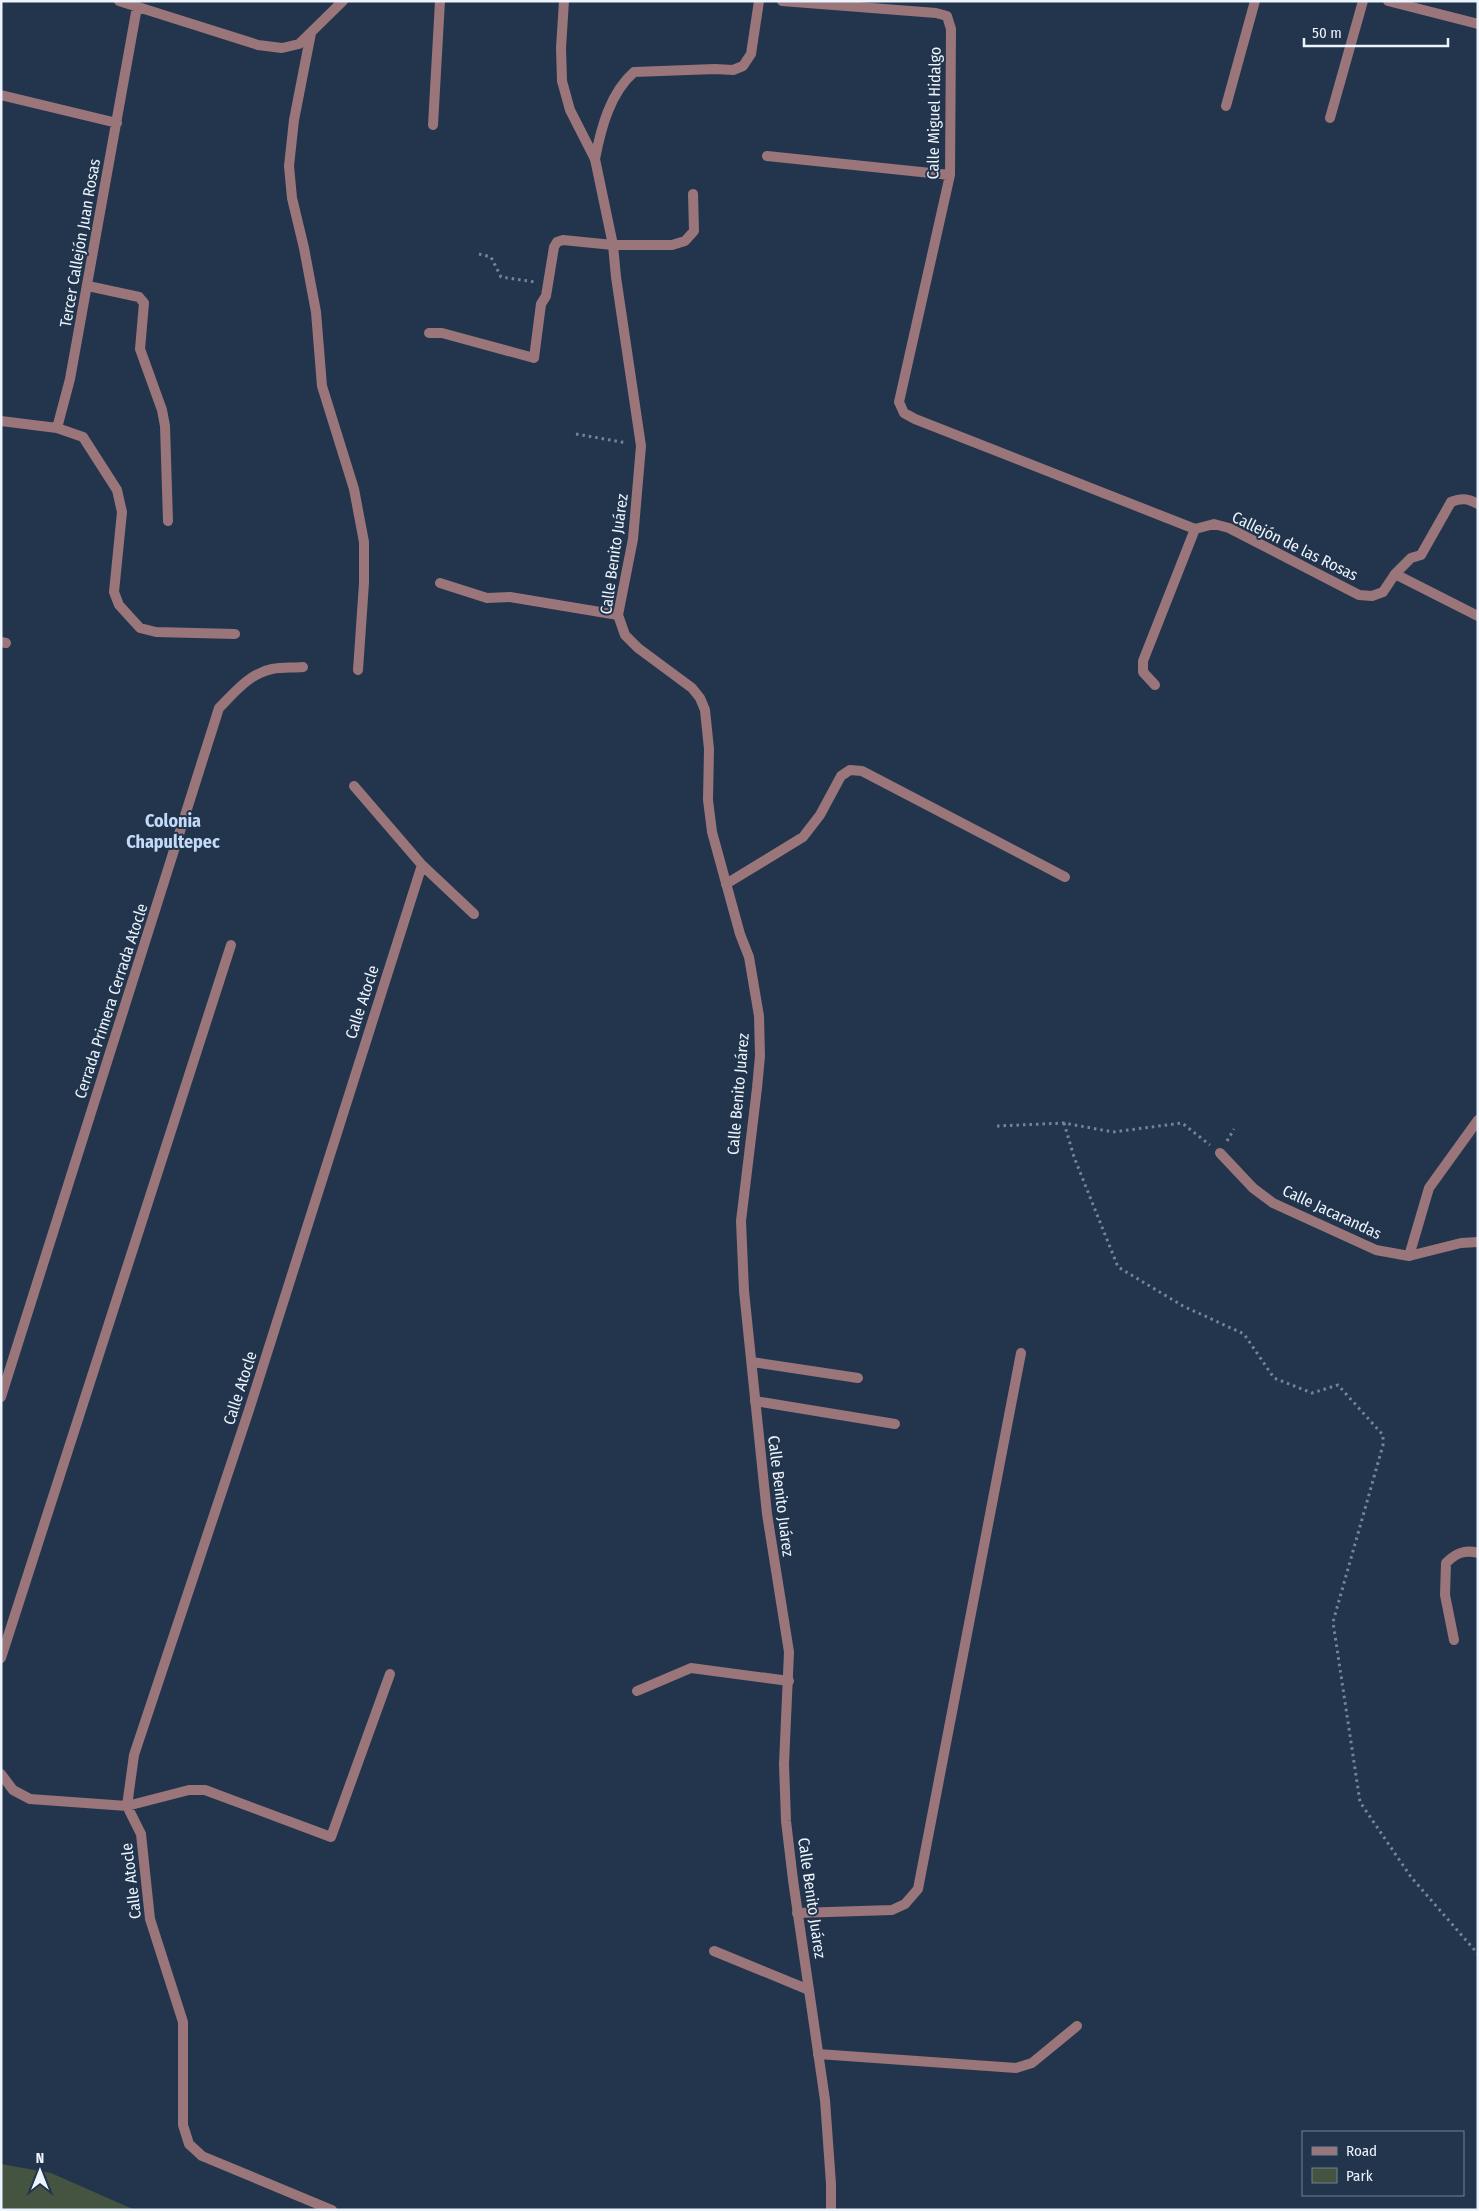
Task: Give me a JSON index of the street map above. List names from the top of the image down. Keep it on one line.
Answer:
{"streets":{"street":["Calle Miguel Hidalgo","Tercer Callejón Juan Rosas","Callejón de las Rosas","Calle Benito Juárez","Cerrada Primera Cerrada Atocle","Calle Atocle","Calle Jacarandas"]},"crossings":[["Calle Miguel Hidalgo","Callejón de las Rosas"]],"districts":["Colonia Chapultepec"],"legend":["Road","Park"],"scale_bar":"50 m","north":"top"}
